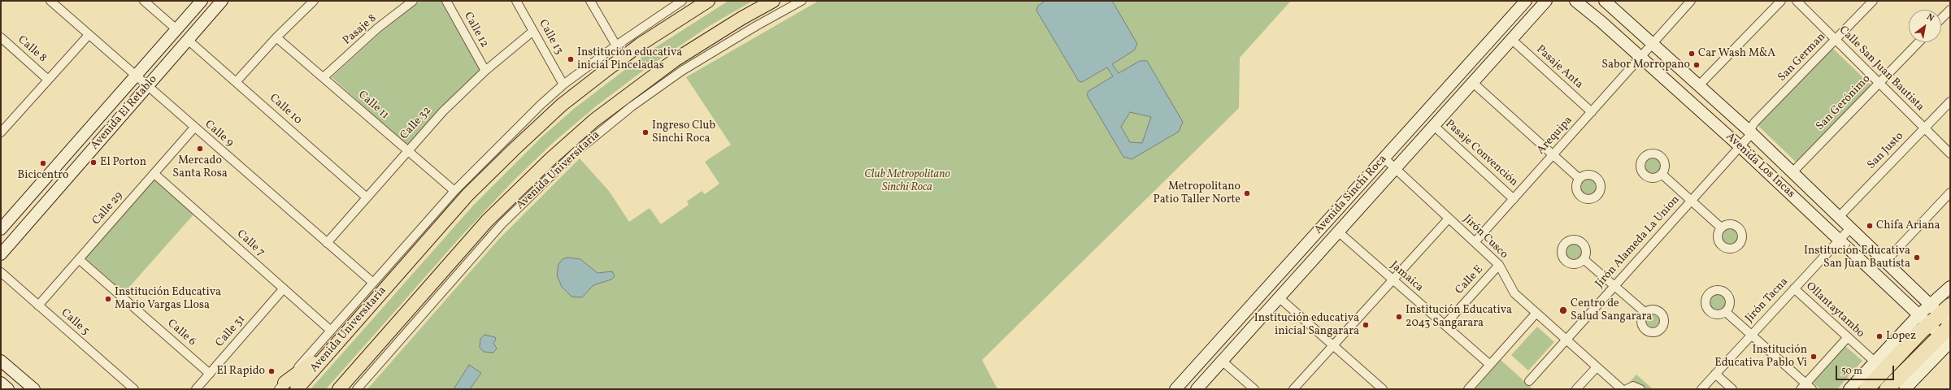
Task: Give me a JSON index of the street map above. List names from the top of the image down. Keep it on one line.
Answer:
{"streets":{"main road":["Avenida El Retablo","Avenida Los Incas","Avenida Universitaria","Avenida Sinchi Roca"],"street":["Pasaje 8","Calle 12","Calle 13","Calle 8","San German","Pasaje Anta","Calle San Juan Bautista","San Gerónimo","Calle 11","Calle 10","Calle 32","Calle 9","Arequipa","San Justo","Pasaje Convención","Calle 29","Jirón Cusco","Jirón Alameda La Union","Calle 7","Jamaica","Calle E","Jirón Tacna","Ollantaytambo","Calle 5","Calle 31","Calle 6"]},"crossings":[["Pasaje 8","Calle 11"],["Calle 12","Calle 32"],["Calle 13","Calle 32"],["Calle 13","Avenida Universitaria"],["San German","Calle San Juan Bautista"],["San German","Avenida Los Incas"],["San German","Jirón Alameda La Union"],["Pasaje Anta","Arequipa"],["Pasaje Anta","Avenida Sinchi Roca"],["Calle San Juan Bautista","San Gerónimo"],["Calle San Juan Bautista","San Justo"],["San Gerónimo","Avenida Los Incas"],["Calle 11","Calle 32"],["Calle 11","Avenida Universitaria"],["Calle 10","Avenida El Retablo"],["Calle 10","Calle 32"],["Avenida El Retablo","Calle 9"],["Calle 32","Calle 9"],["Calle 9","Avenida Universitaria"],["Calle 9","Calle 29"],["Arequipa","Pasaje Convención"],["Arequipa","Avenida Los Incas"],["Arequipa","Jirón Cusco"],["San Justo","Avenida Los Incas"],["Pasaje Convención","Avenida Sinchi Roca"],["Avenida Los Incas","Jirón Alameda La Union"],["Avenida Los Incas","Jirón Tacna"],["Avenida Universitaria","Calle 7"],["Avenida Sinchi Roca","Jirón Cusco"],["Avenida Sinchi Roca","Jamaica"],["Calle 29","Calle 7"],["Calle 29","Calle 5"],["Calle 29","Calle 6"],["Jirón Cusco","Jirón Alameda La Union"],["Jirón Cusco","Calle E"],["Calle 7","Calle 31"],["Jamaica","Calle E"],["Jirón Tacna","Ollantaytambo"],["Calle 31","Calle 6"]],"parks":["Club Metropolitano Sinchi Roca"],"places":["Car Wash M&A","Institución educativa inicial Pinceladas","Sabor Morropano","Ingreso Club Sinchi Roca","Mercado Santa Rosa","El Porton","Bicicentro","Metropolitano Patio Taller Norte","Chifa Ariana","Institución Educativa San Juan Bautista","Institución Educativa Mario Vargas Llosa","Centro de Salud Sangarara","Institución Educativa 2043 Sangarara","Institución educativa inicial Sangarara","Lopez","Institución Educativa Pablo Vi","El Rapido"],"scale_bar":"50 m","north":"top right"}
